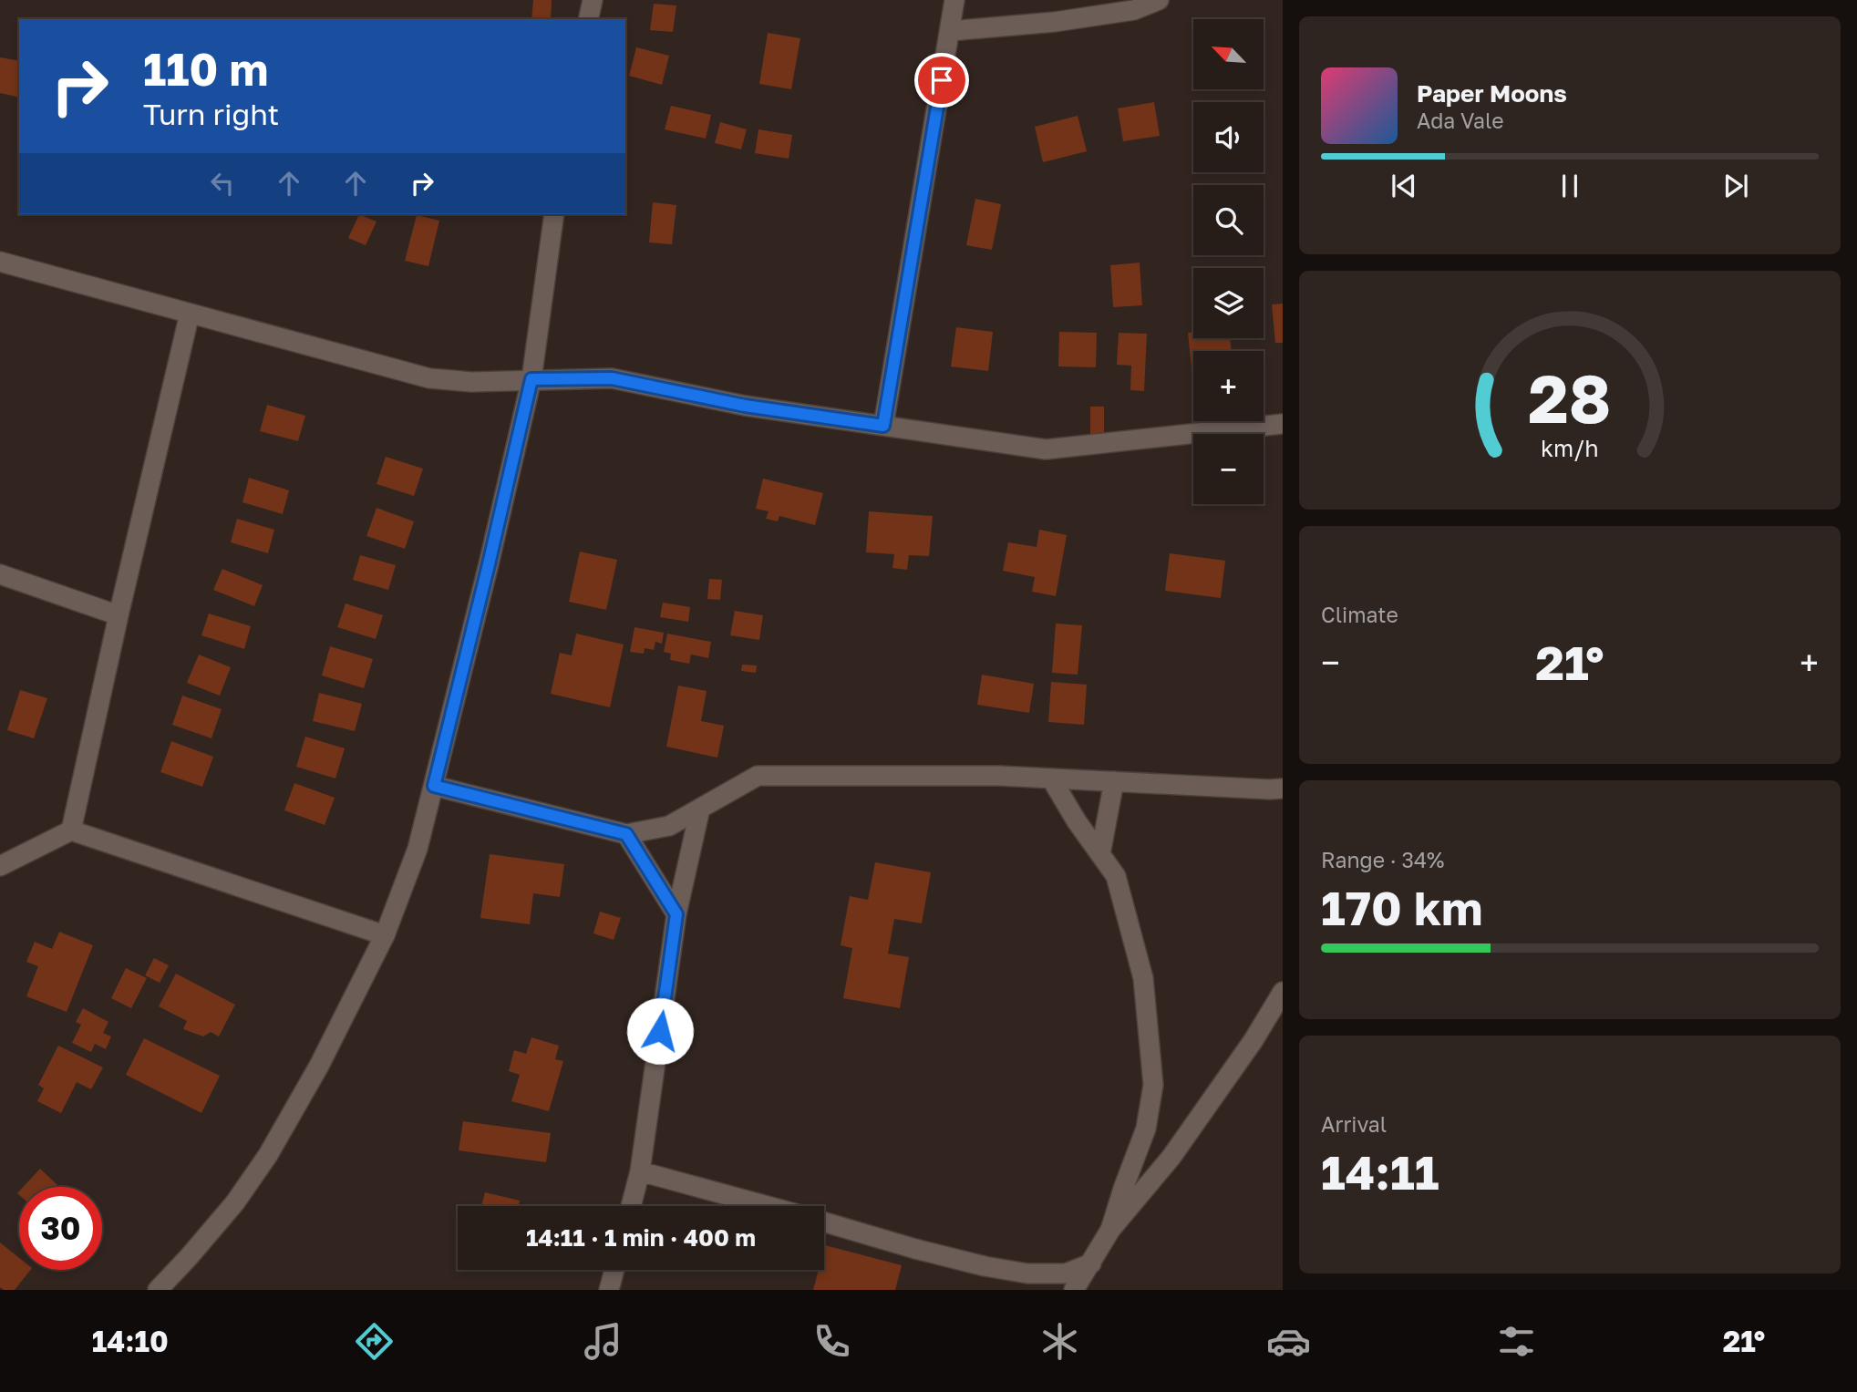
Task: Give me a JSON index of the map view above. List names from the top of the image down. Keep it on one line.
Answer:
{"north":"top left","page":{"map_buttons":["+","−"],"turn":["110 m","Turn right"],"song":["Paper Moons","Ada Vale"],"tile":["Climate",["Range · 34%","170 km"],["Arrival","14:11"]],"heat":["−","21°","+"],"limit":"30","trip":"14:11 · 1 min · 400 m","tabs":["14:10","21°"],"gauge":["28","km/h"]}}
